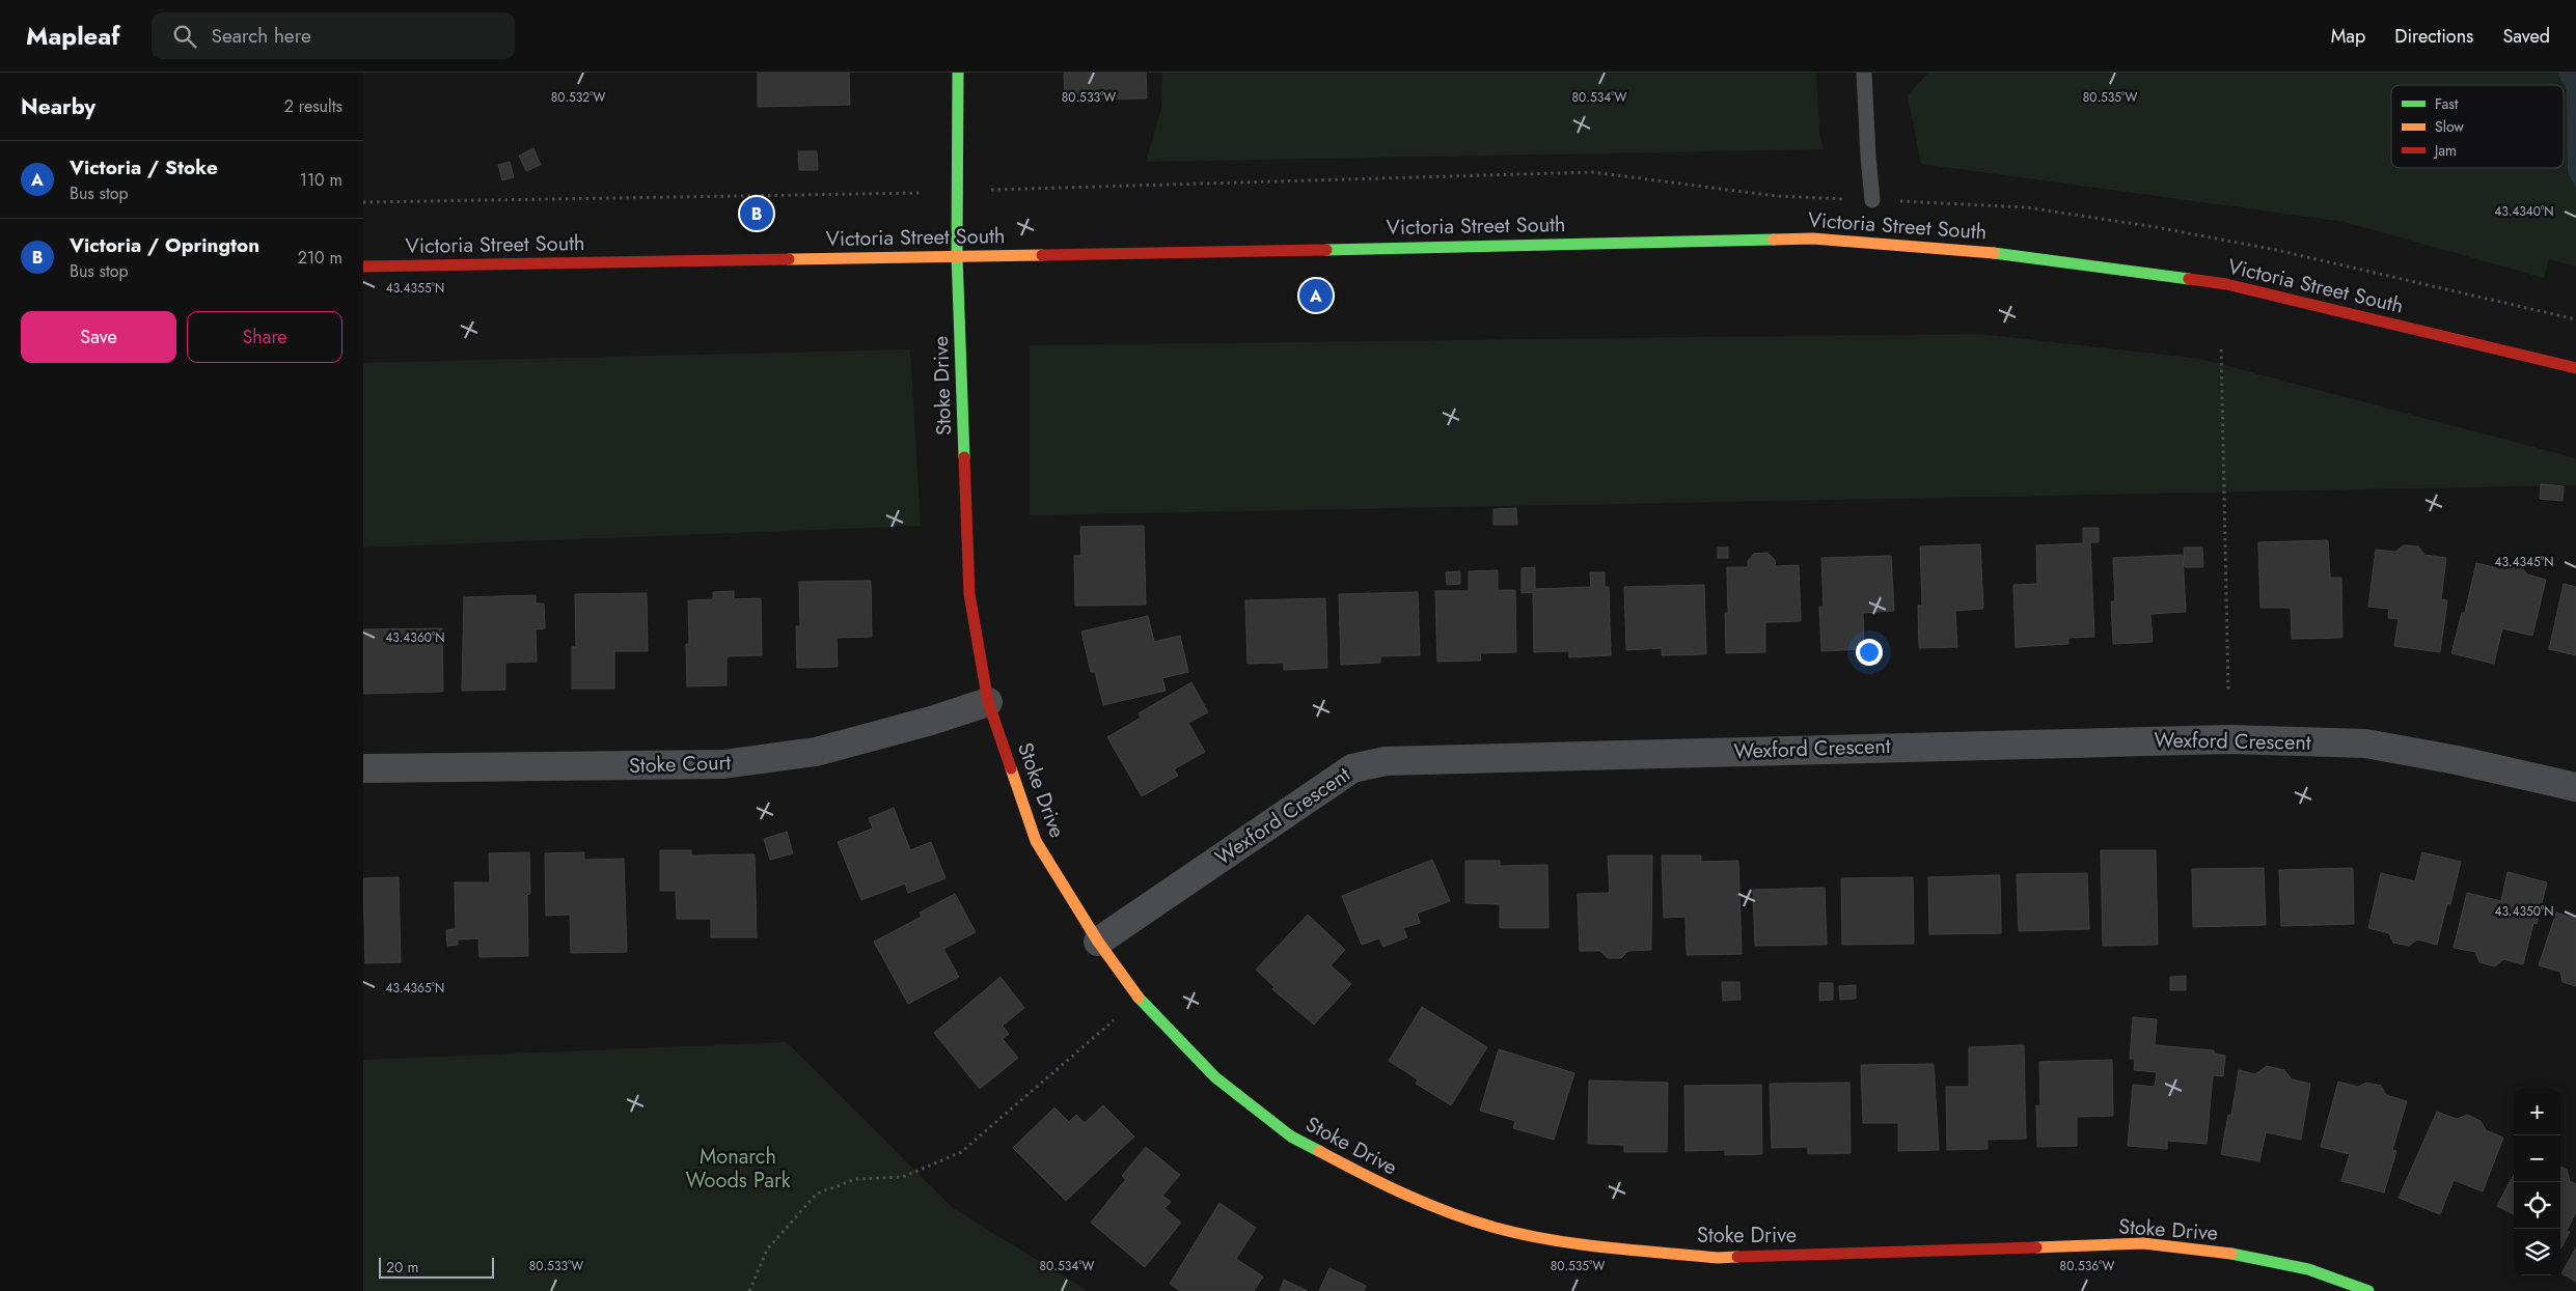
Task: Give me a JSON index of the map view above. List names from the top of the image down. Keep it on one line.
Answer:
{"streets":{"street":["Victoria Street South","Stoke Drive","Wexford Crescent","Stoke Court"]},"crossings":[["Victoria Street South","Stoke Drive"],["Stoke Drive","Wexford Crescent"],["Stoke Drive","Stoke Court"]],"parks":["Monarch Woods Park"],"legend":["Fast","Slow","Jam"],"scale_bar":"20 m","page":{"header":"Mapleaf","search":"Search here","nav":["Map","Directions","Saved"],"heading":["Nearby","2 results"],"list":[{"mark":"A","name":"Victoria / Stoke","note":"Bus stop","value":"110 m"},{"mark":"B","name":"Victoria / Oprington","note":"Bus stop","value":"210 m"}],"pins":["B","A"],"buttons":["Save","Share"],"map_buttons":["+","−"],"scale":"20 m"},"coordinates":["80.532°W","80.533°W","80.534°W","80.535°W","43.4340°N","43.4355°N","43.4345°N","43.4360°N","43.4350°N","43.4365°N","80.536°W"]}
